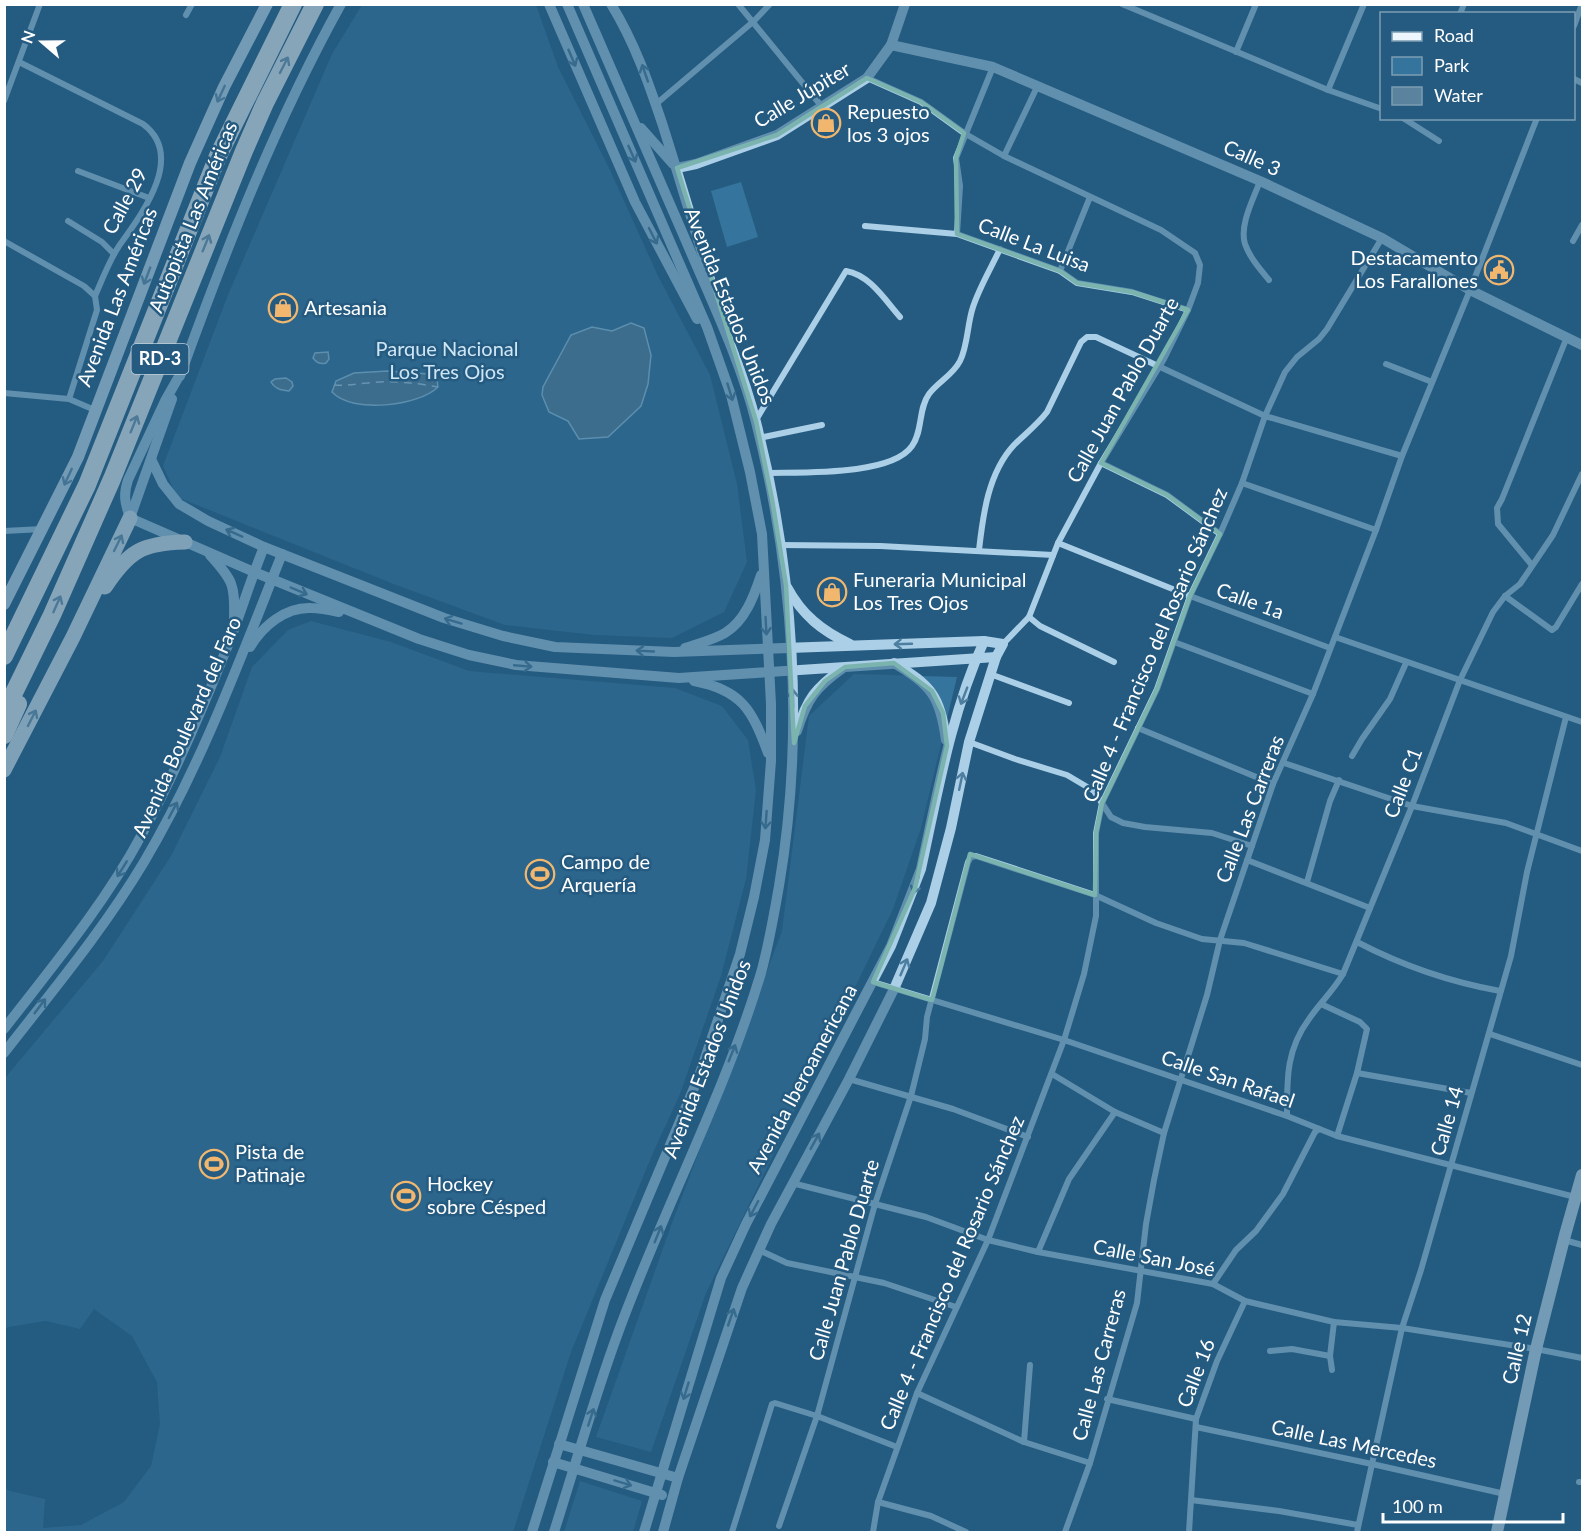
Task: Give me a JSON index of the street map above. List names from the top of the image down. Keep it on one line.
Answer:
{"streets":{"highway":["Autopista Las Américas","RD-3"],"main road":["Avenida Las Américas","Calle 12"],"street":["Calle Júpiter","Calle 3","Calle 29","Calle La Luisa","Avenida Estados Unidos","Calle Juan Pablo Duarte","Calle 1a","Calle 4 - Francisco del Rosario Sánchez","Avenida Boulevard del Faro","Calle C1","Calle Las Carreras","Avenida Iberoamericana","Calle San Rafael","Calle 14","Calle San José","Calle 16","Calle Las Mercedes"]},"crossings":[["Calle Júpiter","Calle 3"],["Calle Júpiter","Calle Juan Pablo Duarte"],["Calle 3","Calle 4 - Francisco del Rosario Sánchez"],["Calle 3","Calle Las Carreras"],["Calle La Luisa","Calle Juan Pablo Duarte"],["Calle Juan Pablo Duarte","Calle 1a"],["Calle Juan Pablo Duarte","Calle 4 - Francisco del Rosario Sánchez"],["Calle Juan Pablo Duarte","Avenida Iberoamericana"],["Calle Juan Pablo Duarte","Calle San Rafael"],["Calle Juan Pablo Duarte","Calle San José"],["Calle 1a","Calle 4 - Francisco del Rosario Sánchez"],["Calle 1a","Calle Las Carreras"],["Calle 4 - Francisco del Rosario Sánchez","Calle San Rafael"],["Calle 4 - Francisco del Rosario Sánchez","Calle San José"],["Calle C1","Calle San Rafael"],["Calle Las Carreras","Calle San Rafael"],["Calle Las Carreras","Calle San José"],["Calle Las Carreras","Calle Las Mercedes"],["Avenida Iberoamericana","Calle San Rafael"],["Avenida Iberoamericana","Calle San José"],["Calle San Rafael","Calle 14"],["Calle San Rafael","Calle 12"],["Calle 14","Calle San José"],["Calle 14","Calle Las Mercedes"],["Calle San José","Calle 12"],["Calle San José","Calle 16"],["Calle 12","Calle Las Mercedes"],["Calle 16","Calle Las Mercedes"]],"one_way":["Avenida Las Américas"],"parks":["Parque Nacional Los Tres Ojos"],"places":{"shop":["Repuesto los 3 ojos","Artesania","Funeraria Municipal Los Tres Ojos"],"public building":["Destacamento Los Farallones"],"sports":["Campo de Arquería","Pista de Patinaje","Hockey sobre Césped"]},"legend":["Road","Park","Water"],"scale_bar":"100 m","north":"left"}
